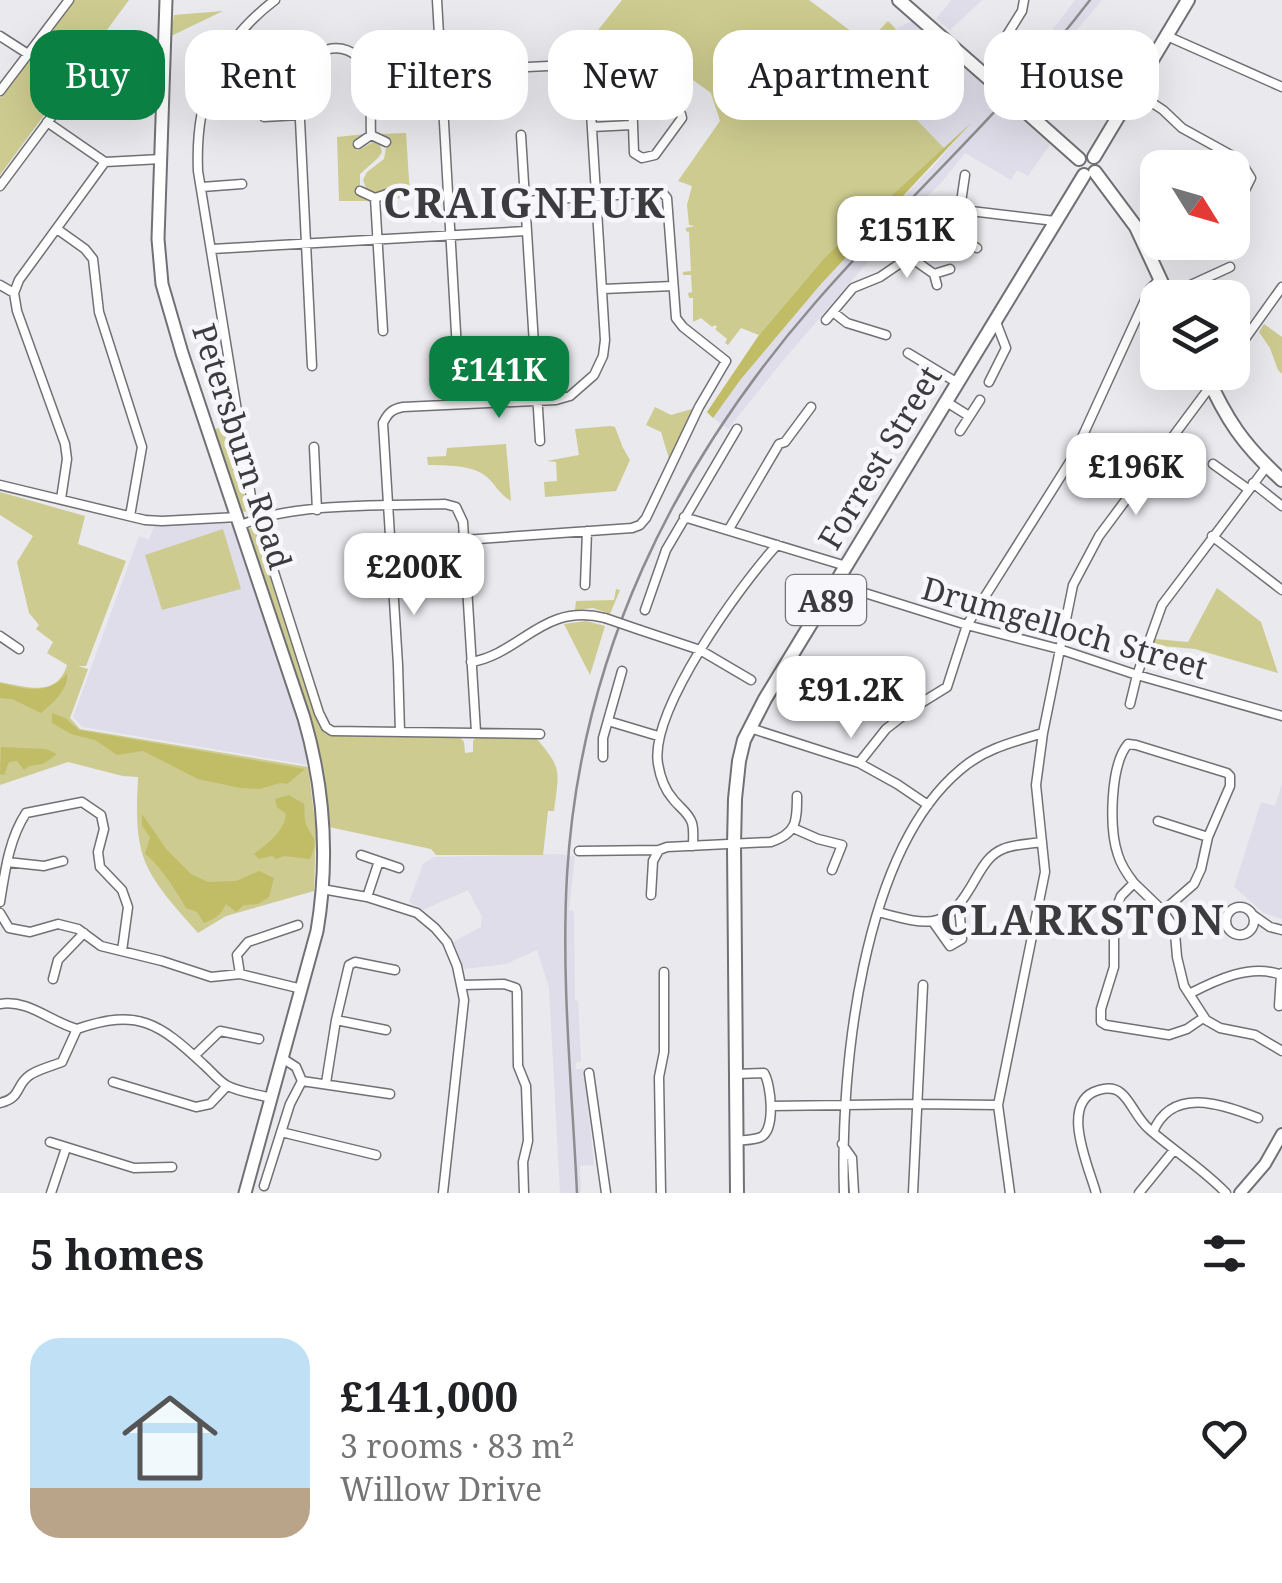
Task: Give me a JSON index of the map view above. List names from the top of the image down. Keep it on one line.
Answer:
{"streets":{"main road":["Petersburn Road","Forrest Street","A89"],"street":["Drumgelloch Street"]},"crossings":[["Forrest Street","A89"],["Forrest Street","Drumgelloch Street"]],"districts":["CRAIGNEUK","CLARKSTON"],"north":"bottom right","page":{"chip":["Buy","Rent","Filters","New","Apartment","House"],"price":["£151K","£141K","£196K","£200K","£91.2K"],"heading":"5 homes","list":[{"name":"£141,000","note":"3 rooms · 83 m² · Willow Drive"}]}}
